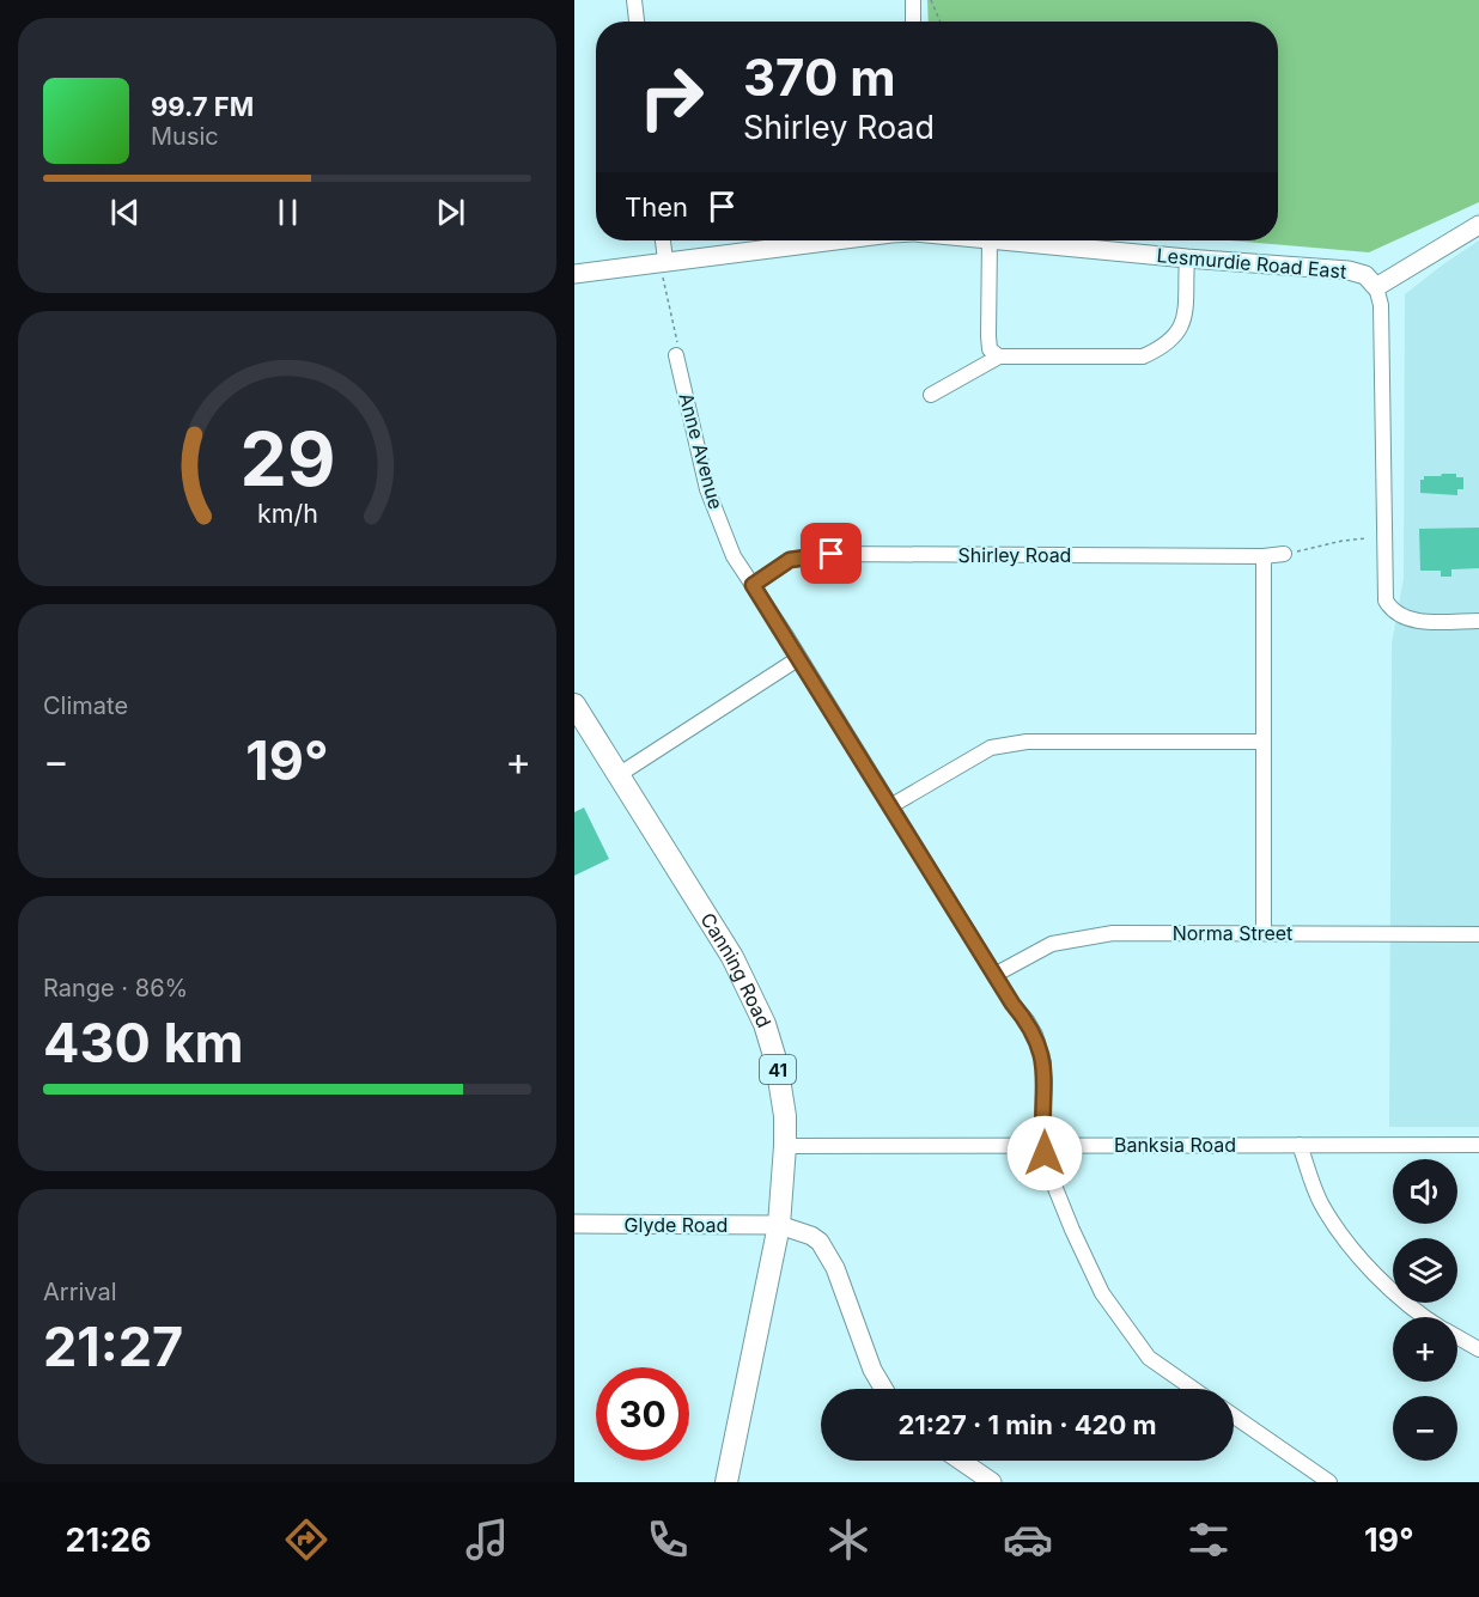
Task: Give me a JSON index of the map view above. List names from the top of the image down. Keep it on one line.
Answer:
{"streets":{"main road":["Canning Road","41"],"street":["Lesmurdie Road East","Anne Avenue","Shirley Road","Norma Street","Banksia Road","Glyde Road"]},"crossings":[["Anne Avenue","Shirley Road"],["Anne Avenue","Norma Street"],["Anne Avenue","Banksia Road"],["Canning Road","Banksia Road"],["Canning Road","Glyde Road"]],"page":{"turn":["370 m","Shirley Road"],"song":["99.7 FM","Music"],"then":"Then","tile":["Climate",["Range · 86%","430 km"],["Arrival","21:27"]],"heat":["−","19°","+"],"map_buttons":["+","−"],"limit":"30","trip":"21:27 · 1 min · 420 m","tabs":["21:26","19°"],"gauge":["29","km/h"]}}
